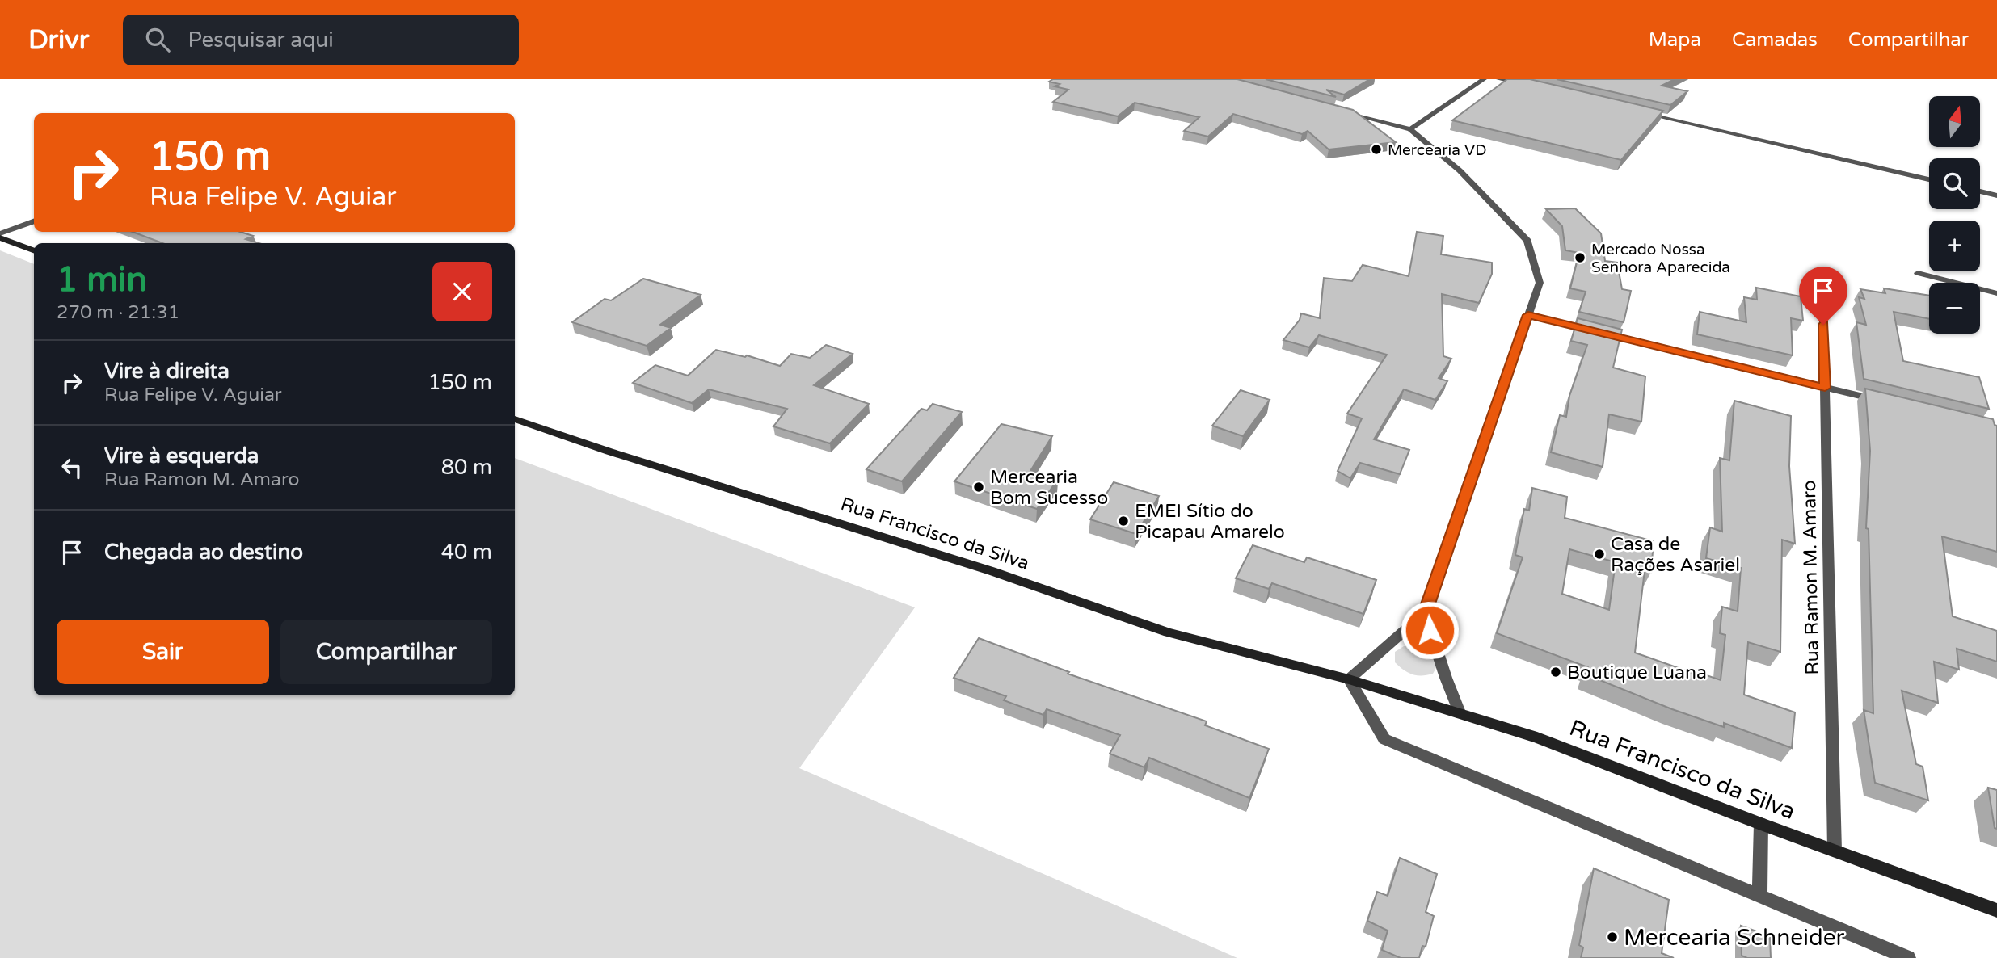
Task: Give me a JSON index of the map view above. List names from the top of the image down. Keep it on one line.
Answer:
{"streets":{"main road":["Rua Francisco da Silva"],"street":["Rua Ramon M. Amaro"]},"crossings":[["Rua Francisco da Silva","Rua Ramon M. Amaro"]],"places":["Mercearia VD","Mercado Nossa Senhora Aparecida","Mercearia Bom Sucesso","EMEI Sítio do Picapau Amarelo","Casa de Rações Asariel","Boutique Luana","Mercearia Schneider"],"north":"top","page":{"header":"Drivr","search":"Pesquisar aqui","nav":["Mapa","Camadas","Compartilhar"],"map_buttons":["+","−"],"turn":["150 m","Rua Felipe V. Aguiar"],"heading":["1 min","270 m · 21:31"],"list":[{"name":"Vire à direita","note":"Rua Felipe V. Aguiar","value":"150 m"},{"name":"Vire à esquerda","note":"Rua Ramon M. Amaro","value":"80 m"},{"name":"Chegada ao destino","value":"40 m"}],"buttons":["Sair","Compartilhar"]}}
